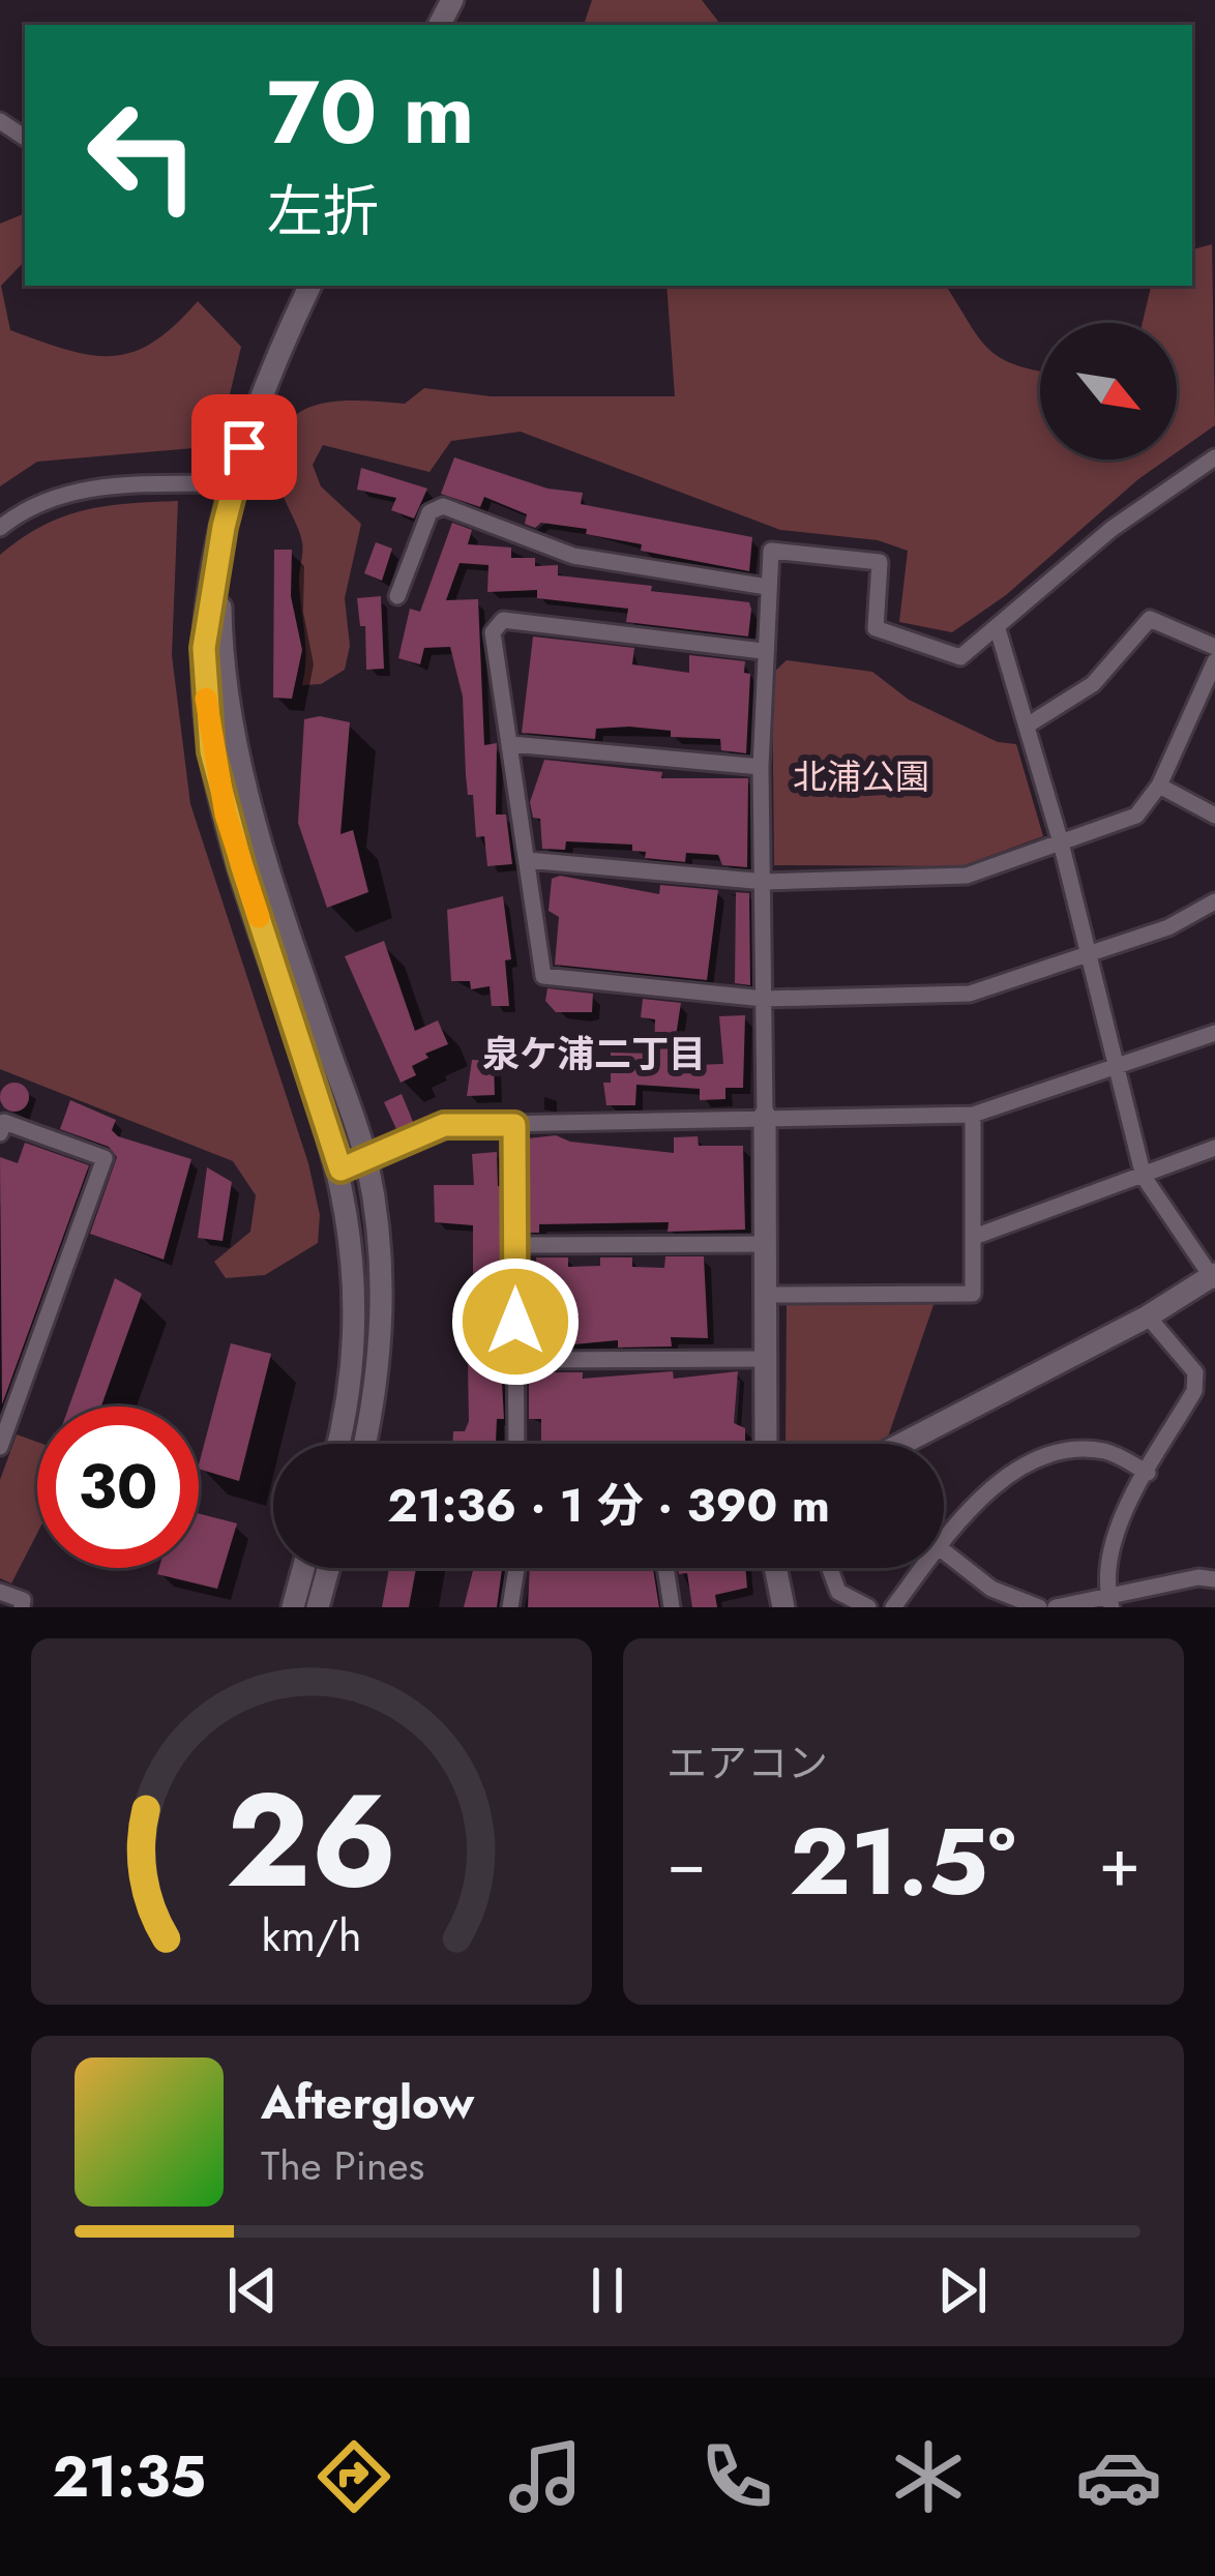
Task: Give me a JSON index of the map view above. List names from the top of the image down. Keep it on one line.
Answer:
{"districts":["泉ケ浦二丁目"],"parks":["北浦公園"],"north":"bottom right","page":{"turn":["70 m","左折"],"limit":"30","trip":"21:36 · 1 分 · 390 m","tile":"エアコン","heat":["−","21.5°","+"],"song":["Afterglow","The Pines"],"tabs":"21:35","gauge":["26","km/h"]}}
